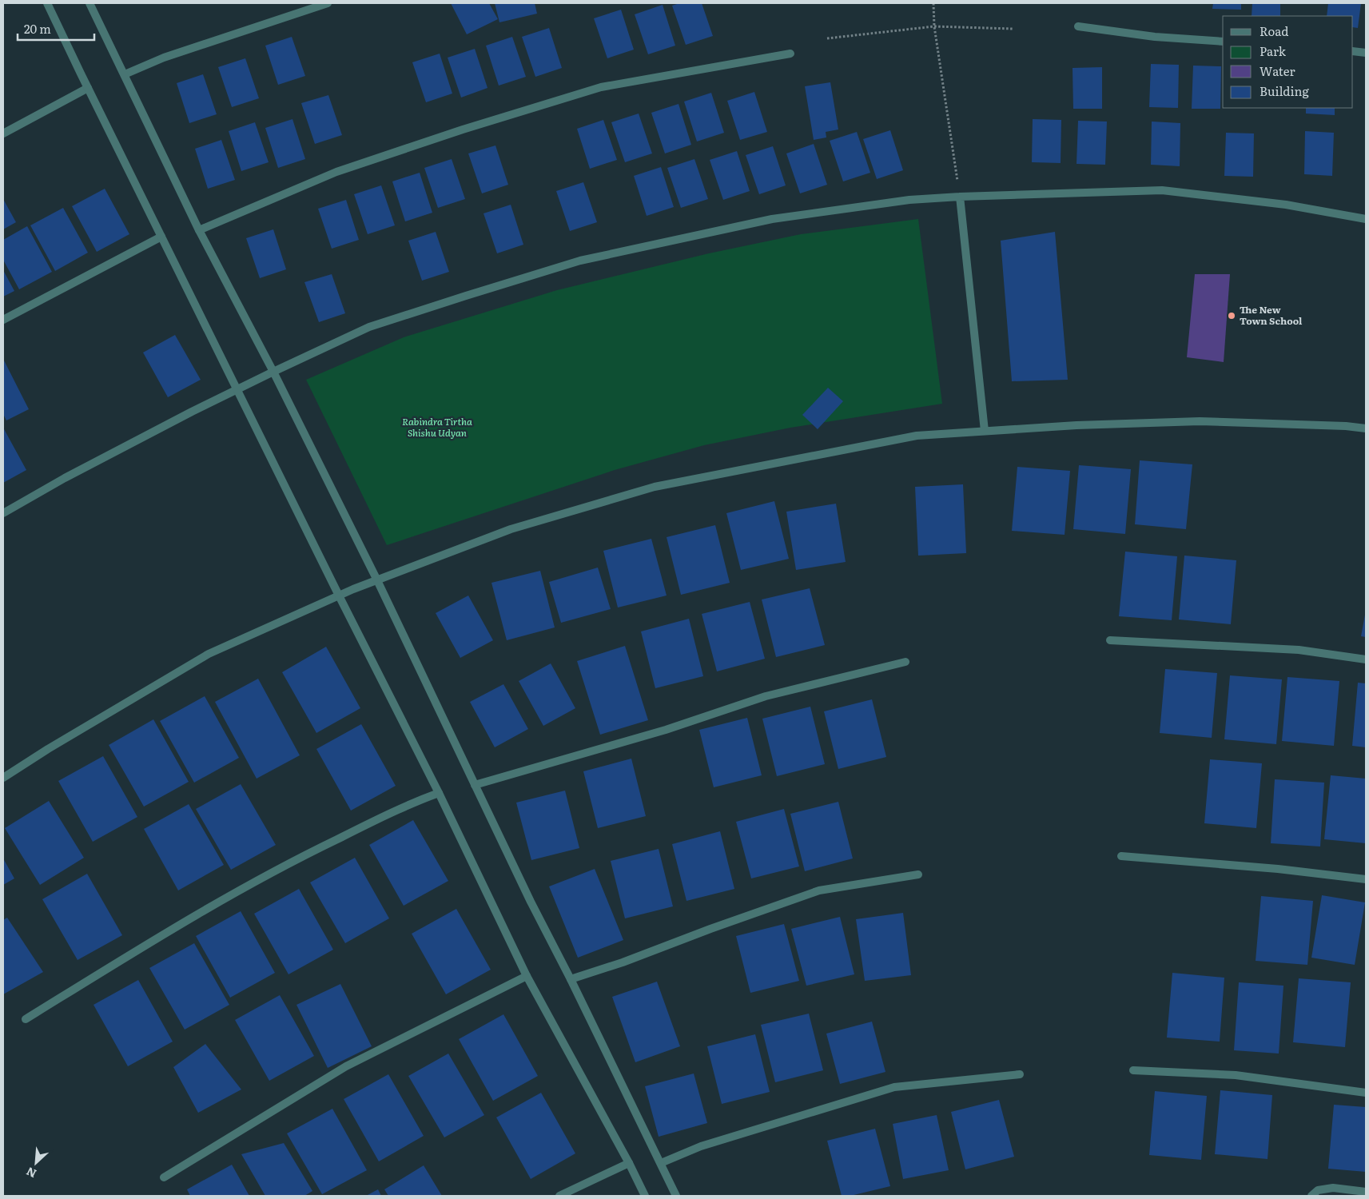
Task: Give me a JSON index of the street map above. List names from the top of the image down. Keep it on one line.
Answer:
{"parks":["Rabindra Tirtha Shishu Udyan"],"places":["The New Town School"],"legend":["Road","Park","Water","Building"],"scale_bar":"20 m","north":"bottom left"}
